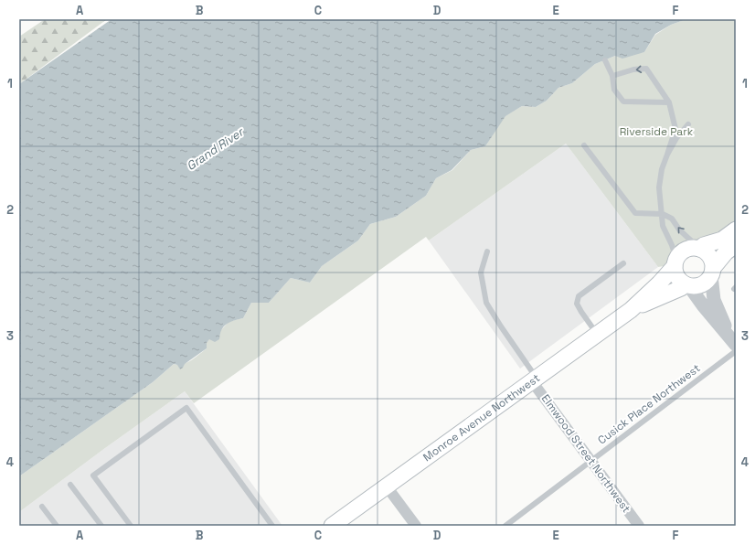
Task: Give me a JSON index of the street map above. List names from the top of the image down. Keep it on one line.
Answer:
{"streets":{"main road":["Monroe Avenue Northwest"],"street":["Elmwood Street Northwest"],"lane":["Cusick Place Northwest"]},"crossings":[["Cusick Place Northwest","Elmwood Street Northwest"],["Monroe Avenue Northwest","Elmwood Street Northwest"]],"water":["Grand River"],"parks":["Riverside Park"],"grid":{"columns":["A","B","C","D","E","F"],"rows":["1","2","3","4"]}}
